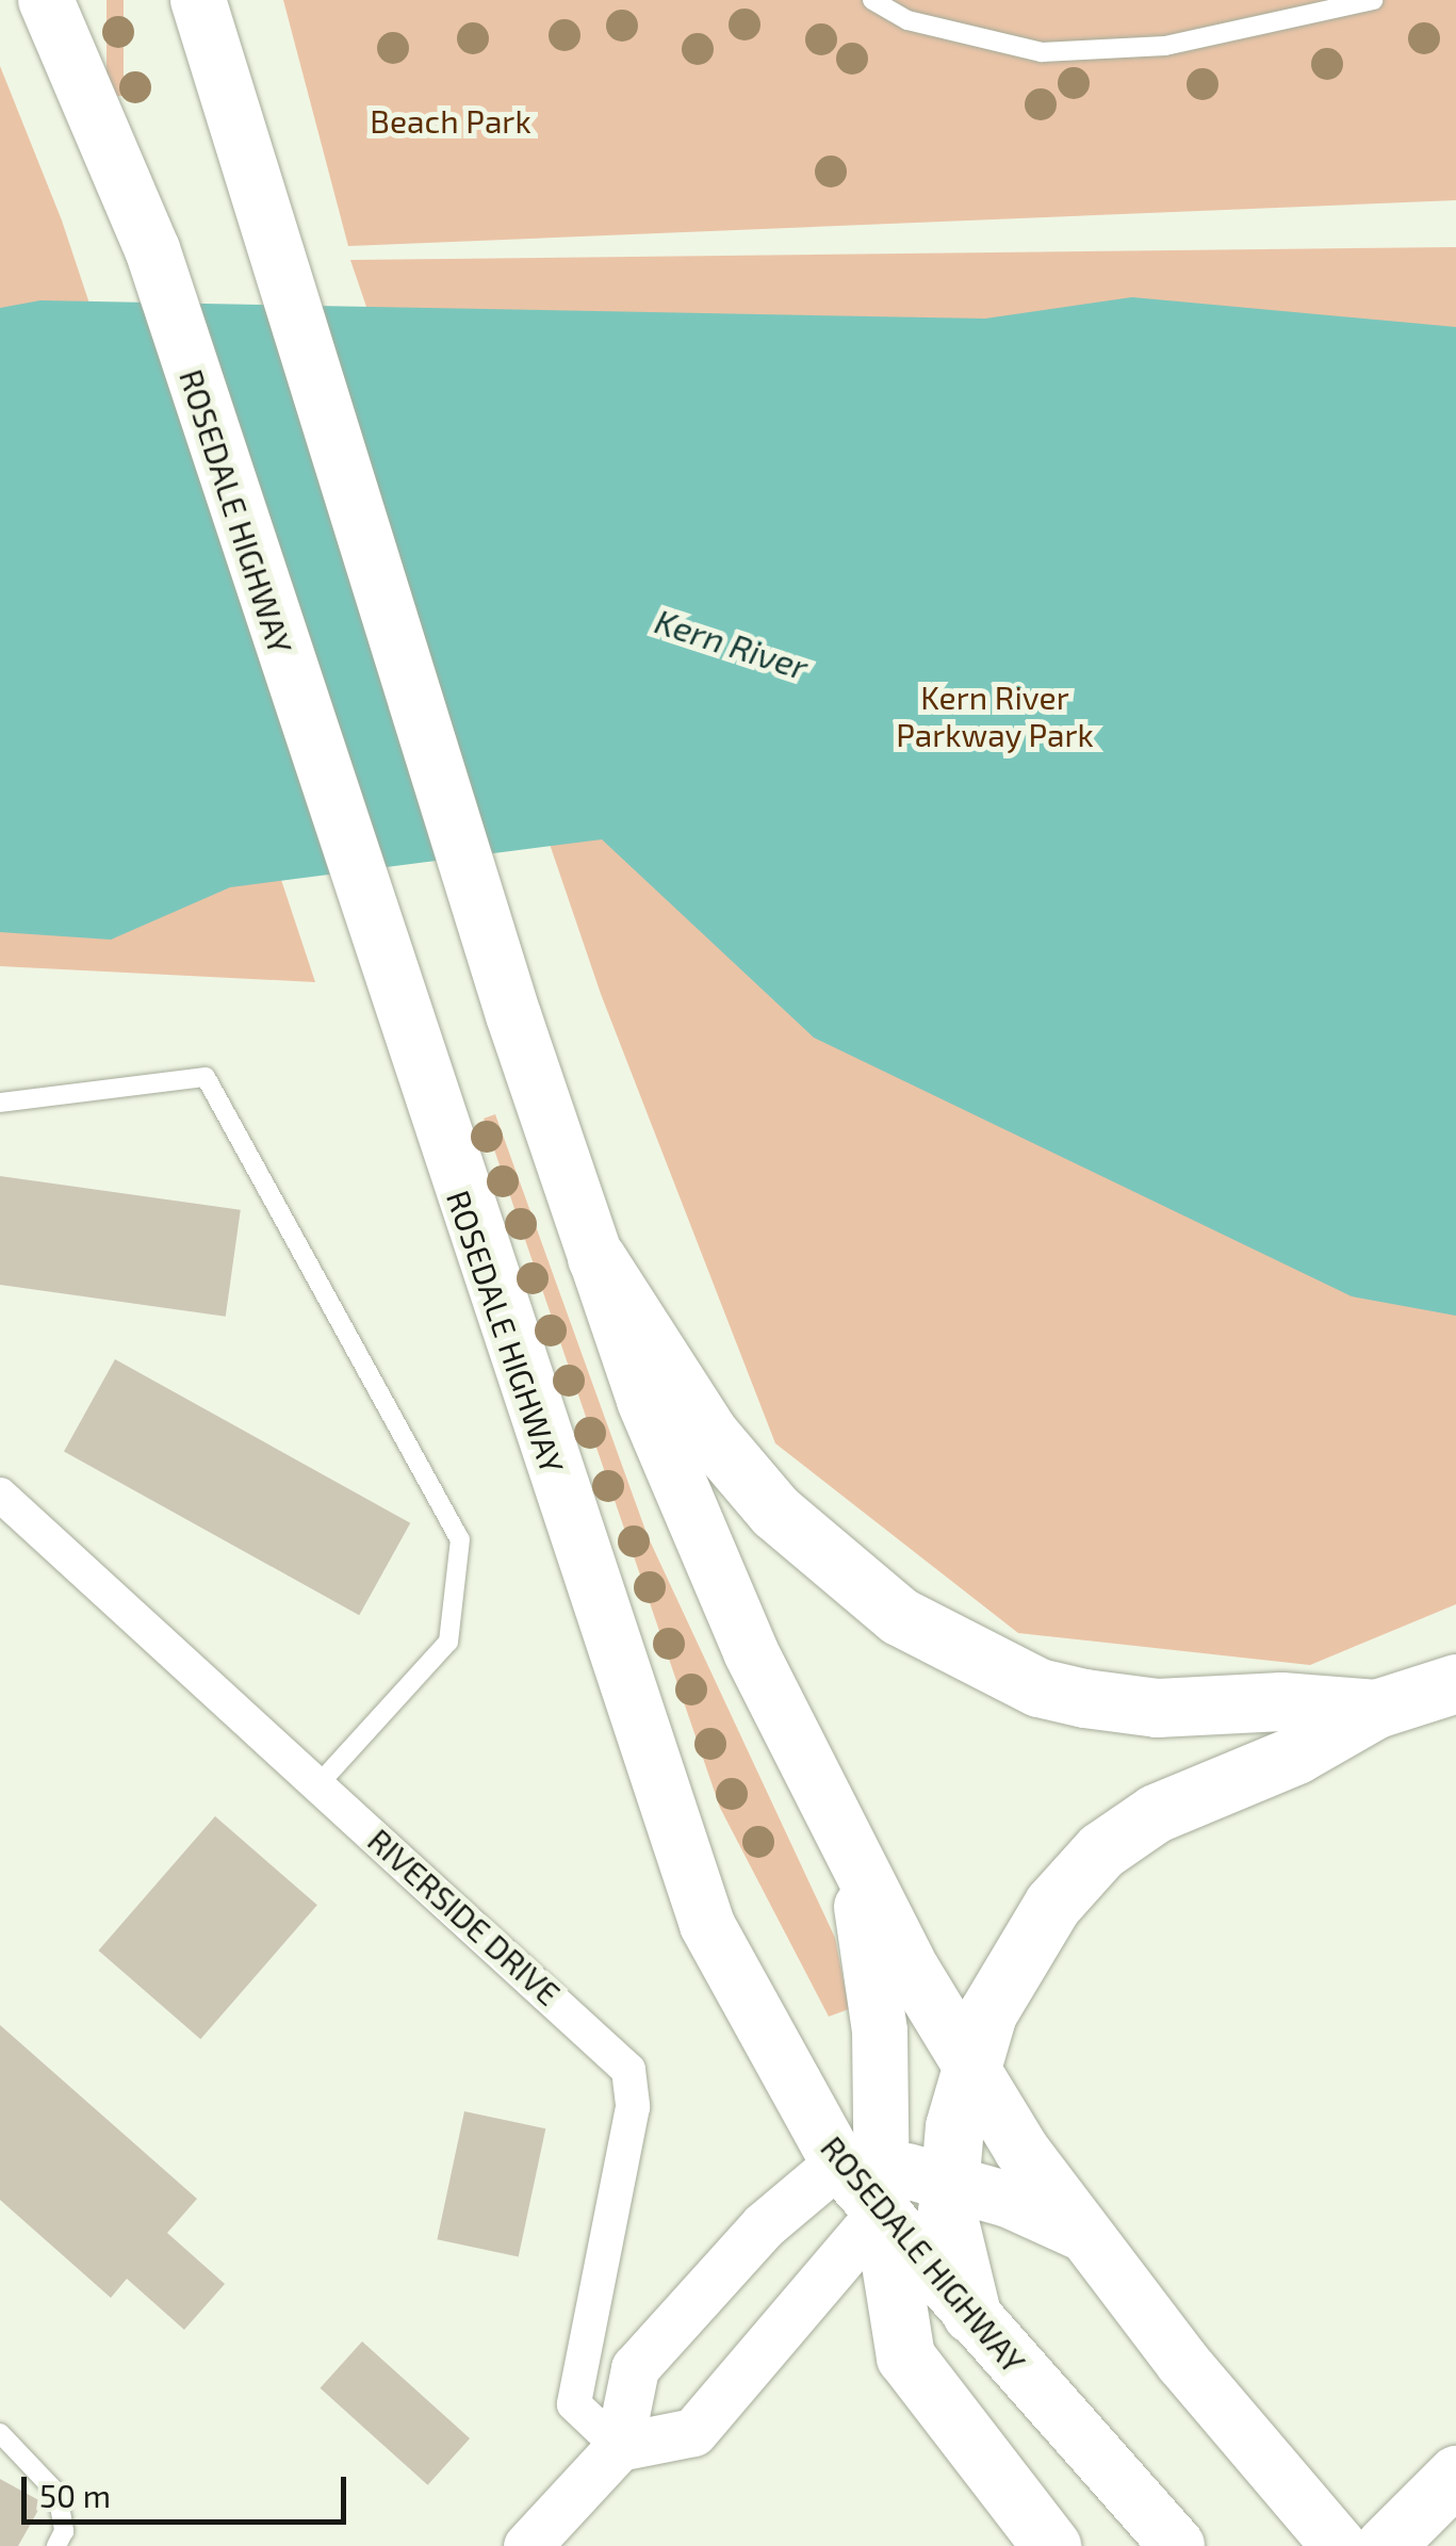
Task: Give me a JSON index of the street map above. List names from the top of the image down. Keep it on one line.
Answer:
{"streets":{"main road":["ROSEDALE HIGHWAY"],"street":["RIVERSIDE DRIVE"]},"water":["Kern River"],"parks":["Beach Park","Kern River Parkway Park"],"scale_bar":"50 m"}
